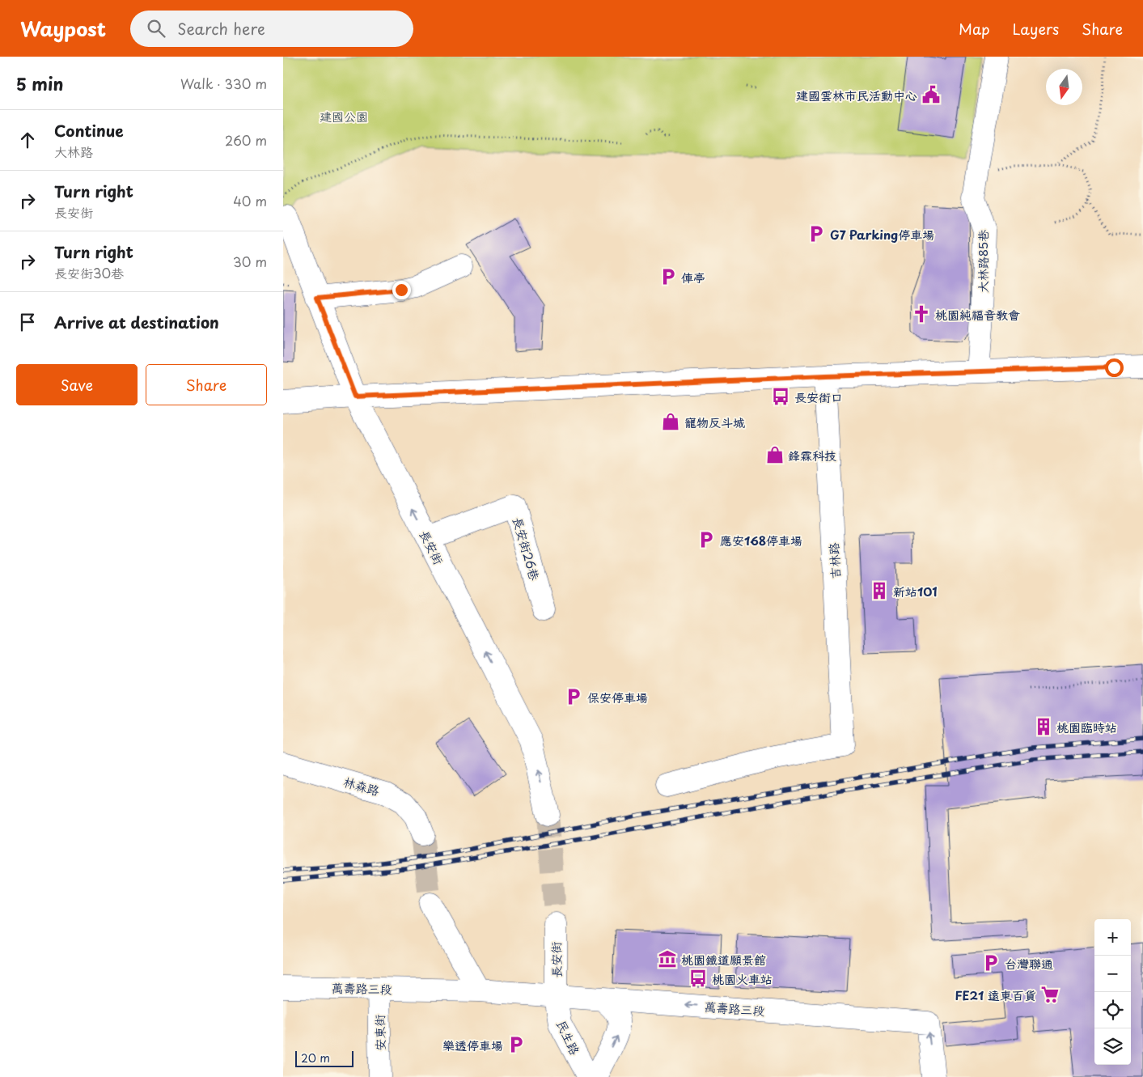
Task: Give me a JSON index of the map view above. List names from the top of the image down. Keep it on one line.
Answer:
{"streets":{"street":["大林路85巷","長安街","長安街26巷","吉林路","林森路","萬壽路三段","安東街","民生路"]},"crossings":[["長安街","長安街26巷"],["長安街","萬壽路三段"],["長安街","民生路"],["萬壽路三段","安東街"],["萬壽路三段","民生路"]],"one_way":["長安街","萬壽路三段"],"parks":["建國公園"],"places":{"public building":["建國雲林市民活動中心"],"parking":["G7 Parking停車場","俥亭","應安168停車場","保安停車場","台灣聯通","樂透停車場"],"church":["桃園純福音教會"],"bus stop":["長安街口","桃園火車站"],"shop":["寵物反斗城","鋒霖科技"],"building":["新站101","桃園臨時站"],"museum":["桃園鐵道願景館"],"supermarket":["FE21 遠東百貨"]},"scale_bar":"20 m","north":"bottom","page":{"header":"Waypost","search":"Search here","nav":["Map","Layers","Share"],"heading":["5 min","Walk · 330 m"],"list":[["Continue","大林路","260 m"],["Turn right","長安街","40 m"],["Turn right","長安街30巷","30 m"],"Arrive at destination"],"buttons":["Save","Share"],"map_buttons":["+","−"],"scale":"20 m"}}
